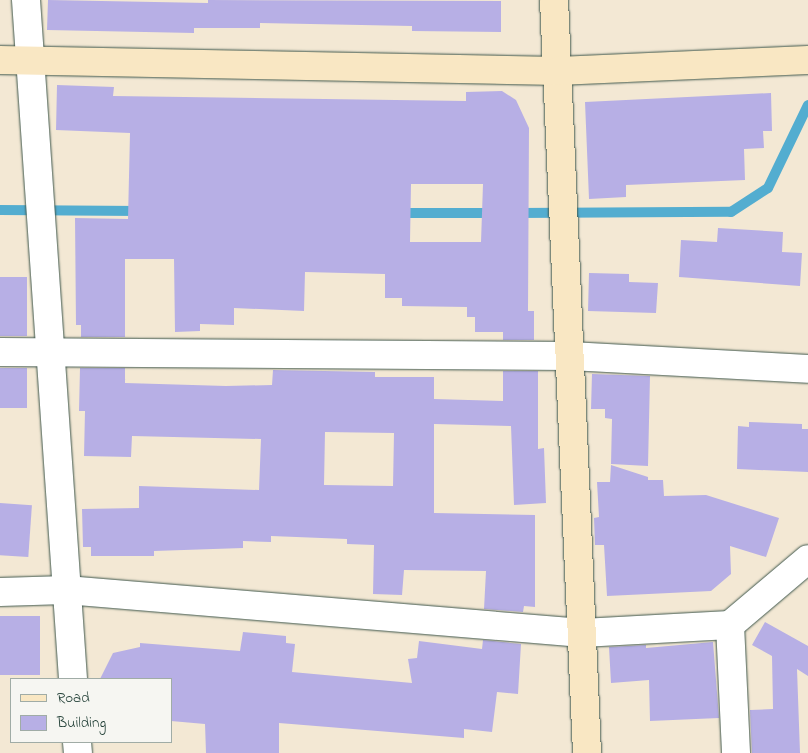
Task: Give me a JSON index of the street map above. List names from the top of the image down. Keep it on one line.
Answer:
{"legend":["Road","Building"]}
